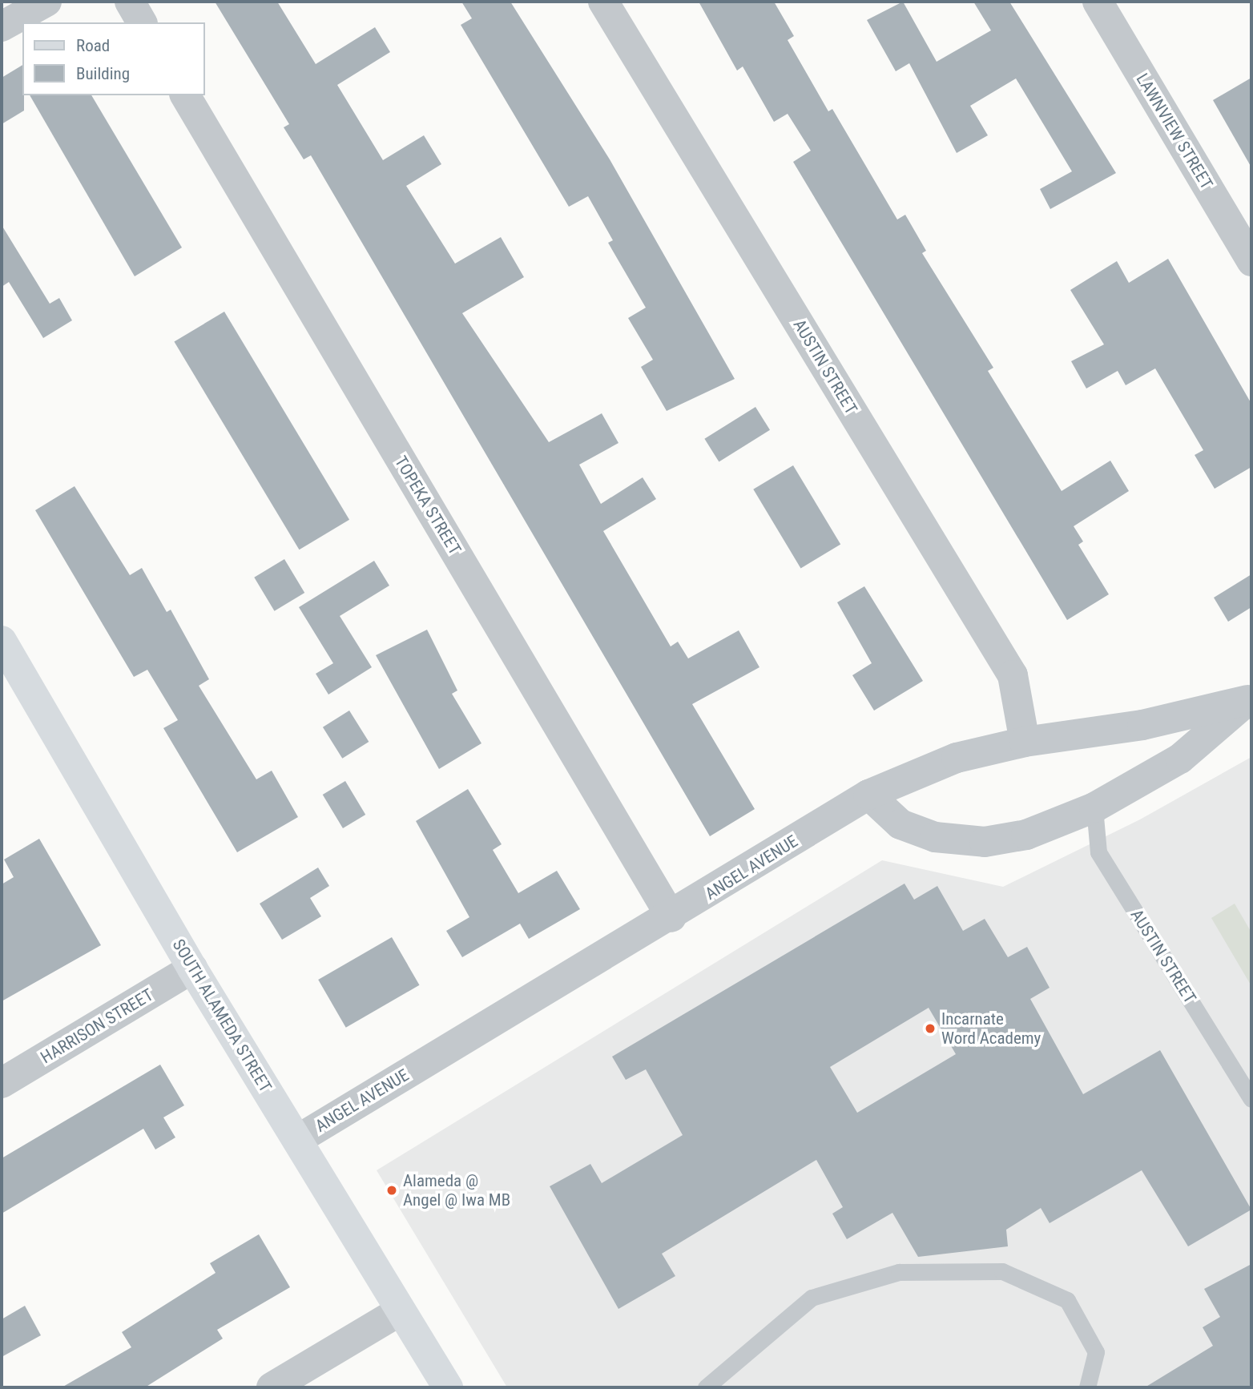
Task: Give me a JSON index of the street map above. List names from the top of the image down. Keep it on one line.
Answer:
{"streets":{"main road":["SOUTH ALAMEDA STREET"],"street":["LAWNVIEW STREET","AUSTIN STREET","TOPEKA STREET","ANGEL AVENUE","HARRISON STREET"]},"crossings":[["AUSTIN STREET","ANGEL AVENUE"],["TOPEKA STREET","ANGEL AVENUE"],["ANGEL AVENUE","SOUTH ALAMEDA STREET"],["SOUTH ALAMEDA STREET","HARRISON STREET"]],"places":["Incarnate Word Academy","Alameda @ Angel @ Iwa MB"],"legend":["Road","Building"]}
